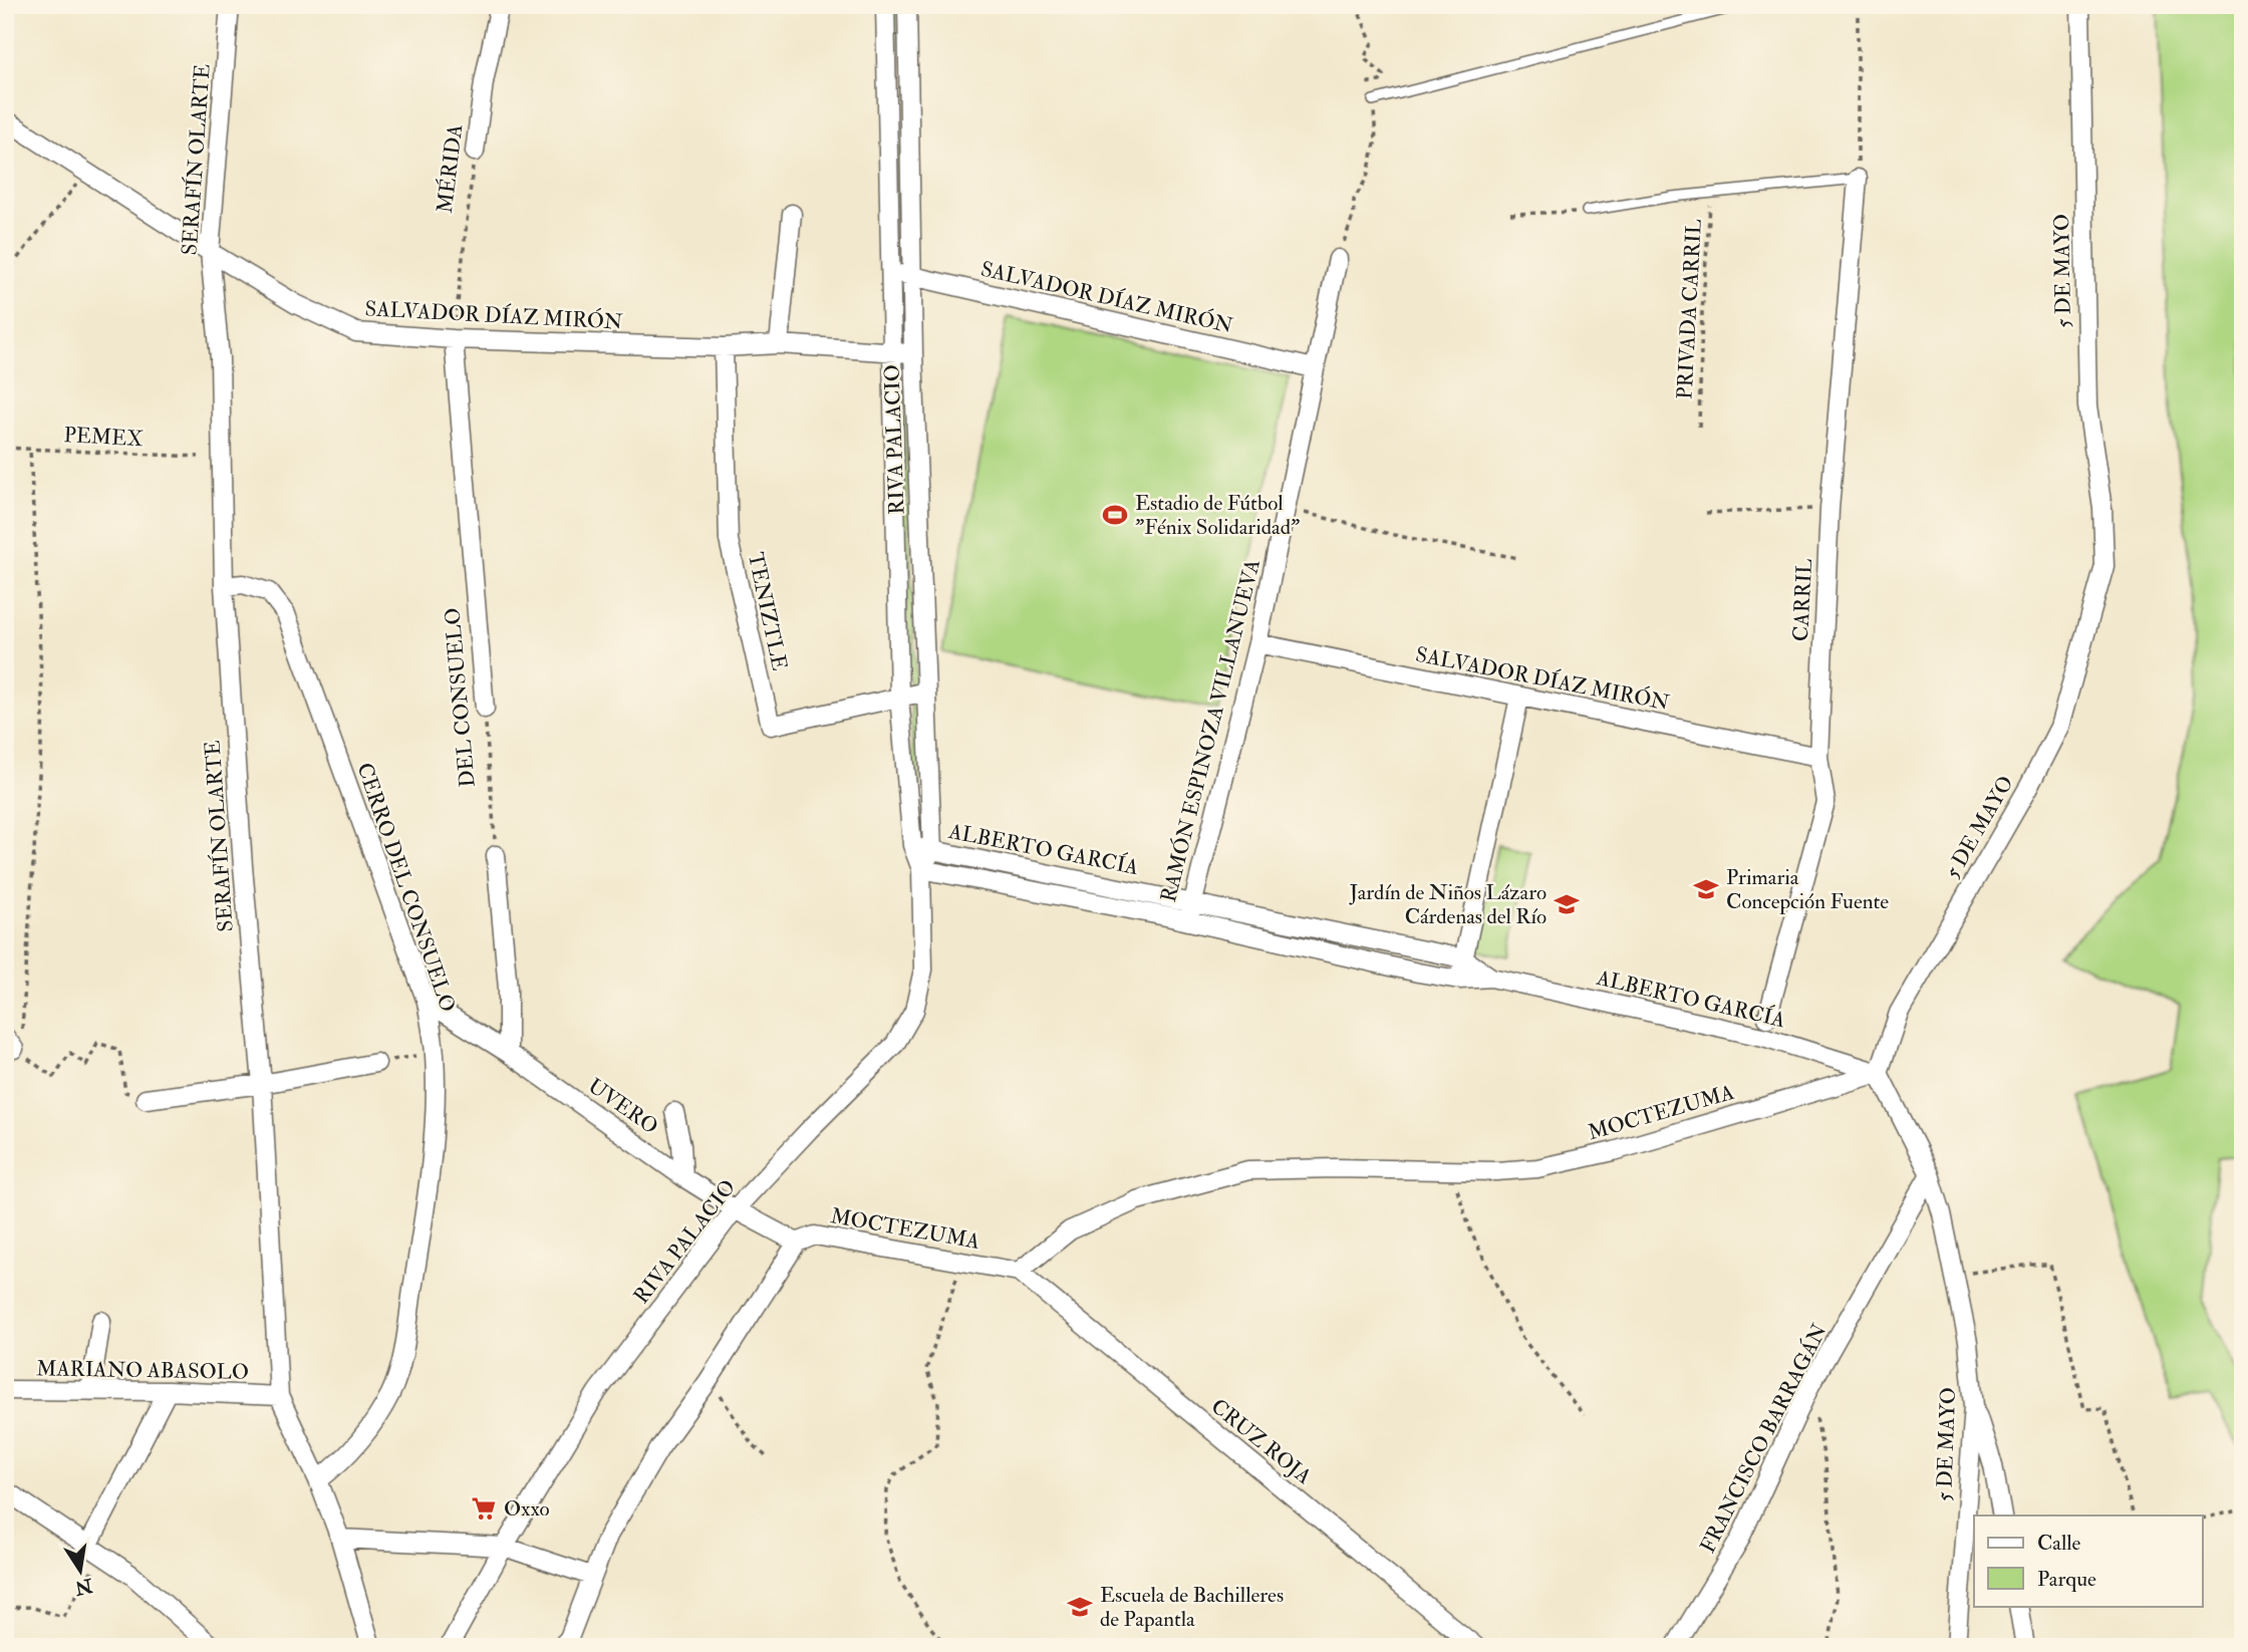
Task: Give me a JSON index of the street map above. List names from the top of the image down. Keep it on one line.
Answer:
{"streets":{"street":["SERAFÍN OLARTE","MÉRIDA","5 DE MAYO","SALVADOR DÍAZ MIRÓN","RIVA PALACIO","CARRIL","TENIZTLE","DEL CONSUELO","RAMÓN ESPINOZA VILLANUEVA","ALBERTO GARCÍA","CERRO DEL CONSUELO","UVERO","MOCTEZUMA","MARIANO ABASOLO","FRANCISCO BARRAGÁN","CRUZ ROJA"],"path":["PRIVADA CARRIL","PEMEX"]},"crossings":[["SERAFÍN OLARTE","SALVADOR DÍAZ MIRÓN"],["SERAFÍN OLARTE","CERRO DEL CONSUELO"],["SERAFÍN OLARTE","MARIANO ABASOLO"],["MÉRIDA","SALVADOR DÍAZ MIRÓN"],["MÉRIDA","DEL CONSUELO"],["5 DE MAYO","ALBERTO GARCÍA"],["5 DE MAYO","MOCTEZUMA"],["5 DE MAYO","FRANCISCO BARRAGÁN"],["SALVADOR DÍAZ MIRÓN","RIVA PALACIO"],["SALVADOR DÍAZ MIRÓN","CARRIL"],["SALVADOR DÍAZ MIRÓN","TENIZTLE"],["SALVADOR DÍAZ MIRÓN","DEL CONSUELO"],["SALVADOR DÍAZ MIRÓN","RAMÓN ESPINOZA VILLANUEVA"],["RIVA PALACIO","TENIZTLE"],["RIVA PALACIO","ALBERTO GARCÍA"],["RIVA PALACIO","UVERO"],["RAMÓN ESPINOZA VILLANUEVA","ALBERTO GARCÍA"],["ALBERTO GARCÍA","MOCTEZUMA"],["CERRO DEL CONSUELO","UVERO"],["UVERO","MOCTEZUMA"],["MOCTEZUMA","CRUZ ROJA"]],"places":{"sports":["Estadio de Fútbol \"Fénix Solidaridad\""],"school or university":["Primaria Concepción Fuente","Jardín de Niños Lázaro Cárdenas del Río","Escuela de Bachilleres de Papantla"],"supermarket":["Oxxo"]},"legend":["Calle","Parque"],"north":"bottom"}
